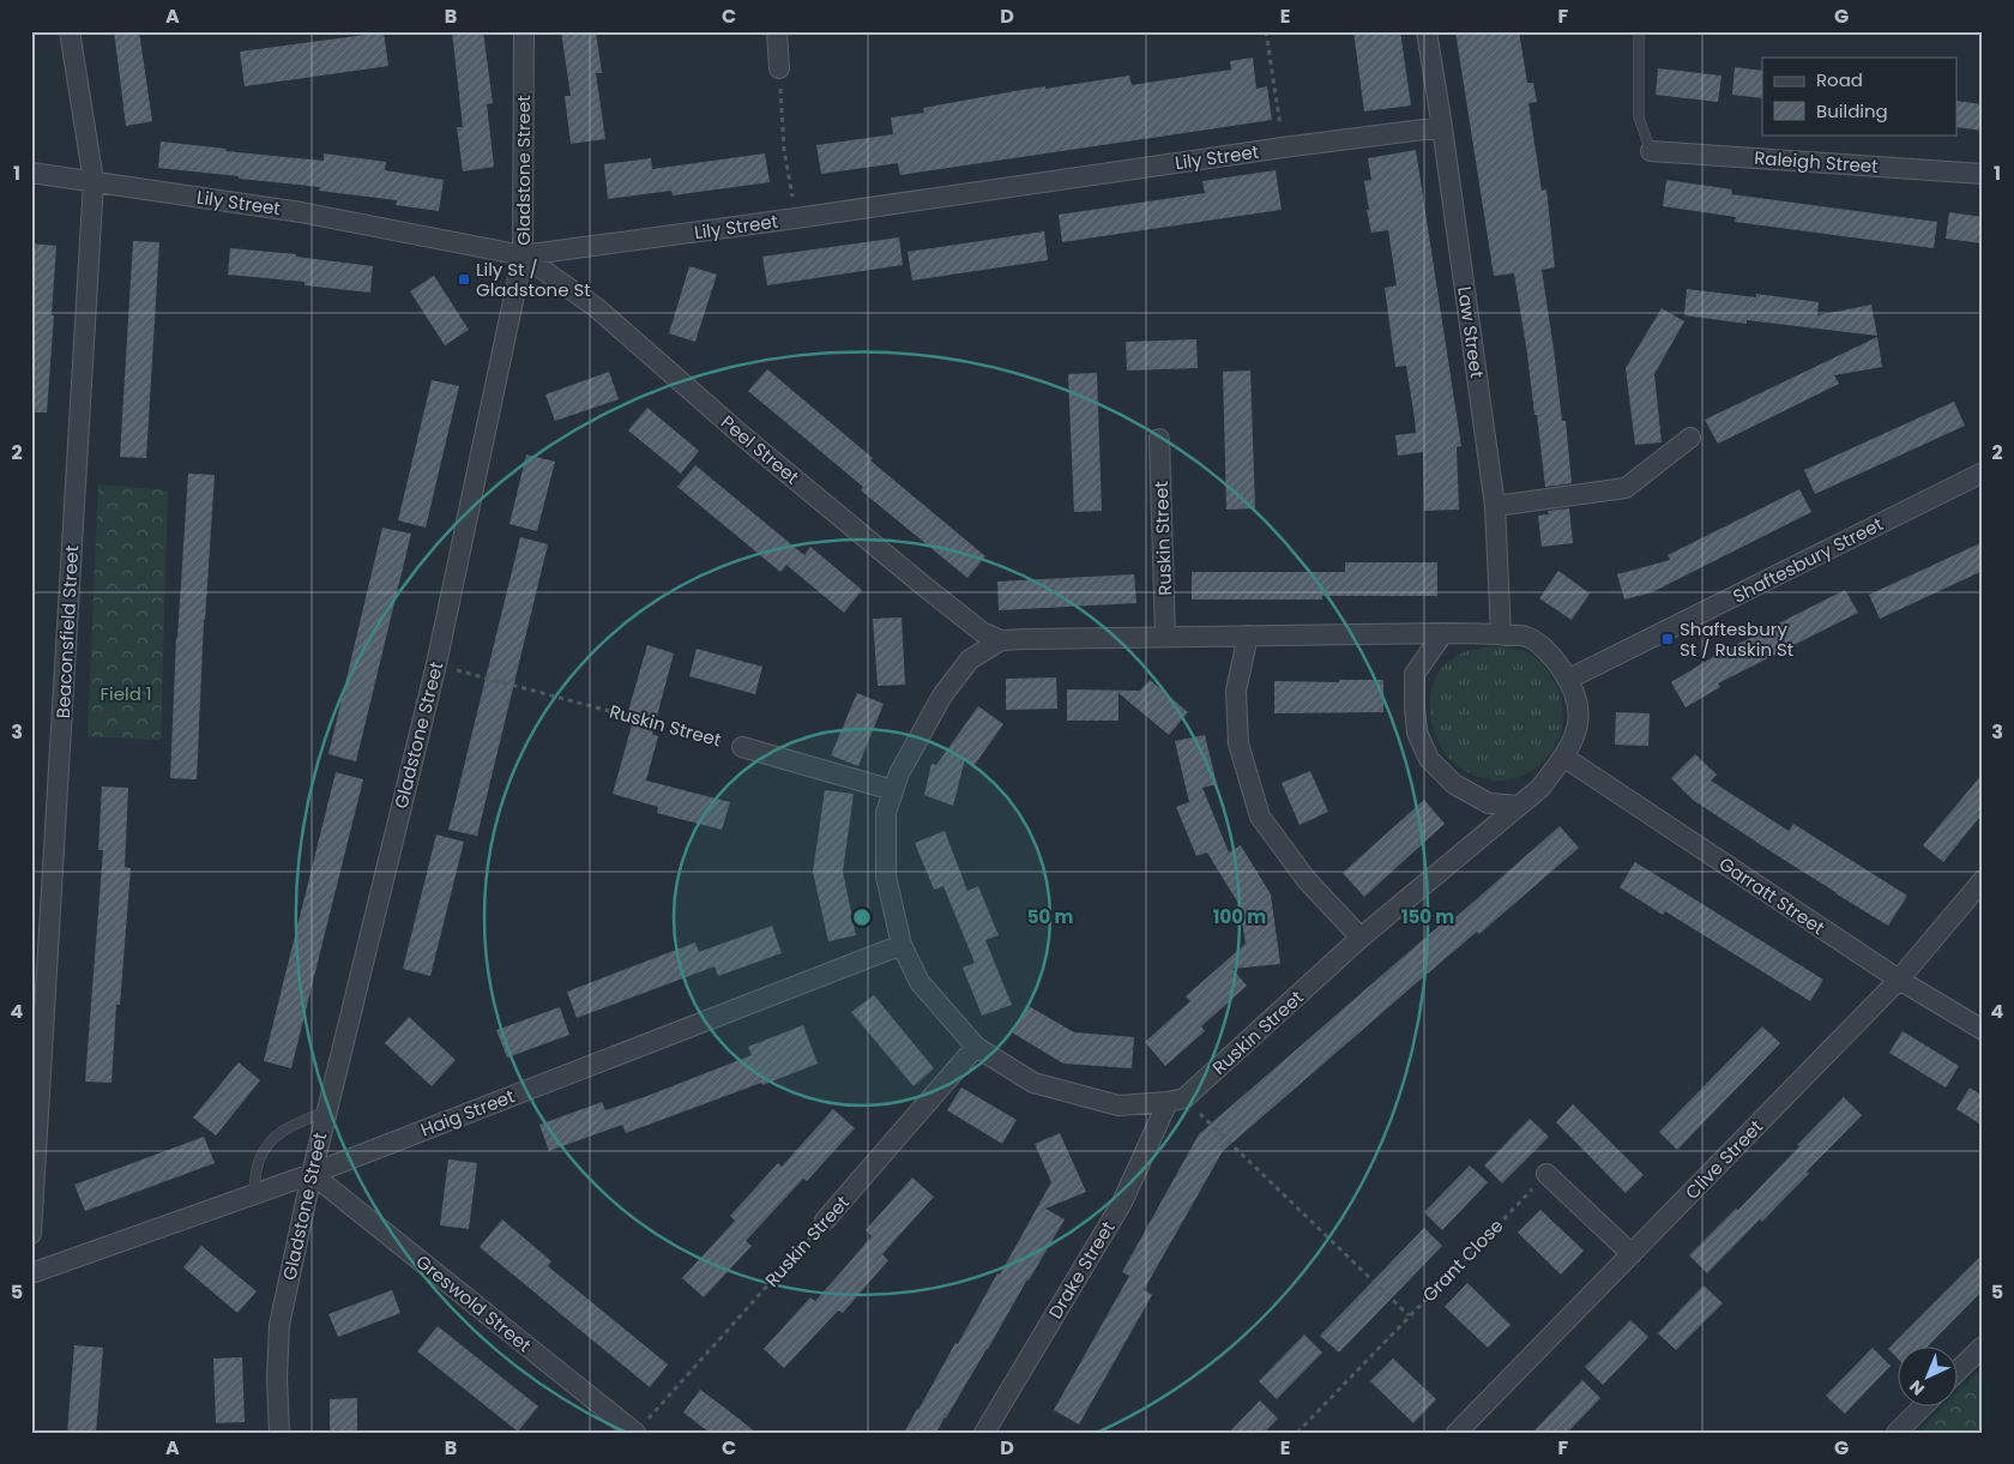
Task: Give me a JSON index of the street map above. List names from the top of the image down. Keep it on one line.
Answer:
{"streets":{"street":["Lily Street","Raleigh Street","Gladstone Street","Law Street","Peel Street","Ruskin Street","Shaftesbury Street","Beaconsfield Street","Garratt Street","Haig Street","Clive Street","Drake Street","Greswold Street"],"path":["Grant Close"]},"crossings":[["Lily Street","Gladstone Street"],["Lily Street","Law Street"],["Lily Street","Peel Street"],["Lily Street","Beaconsfield Street"],["Gladstone Street","Peel Street"],["Gladstone Street","Ruskin Street"],["Gladstone Street","Haig Street"],["Gladstone Street","Greswold Street"],["Law Street","Ruskin Street"],["Law Street","Shaftesbury Street"],["Law Street","Garratt Street"],["Peel Street","Ruskin Street"],["Ruskin Street","Shaftesbury Street"],["Ruskin Street","Garratt Street"],["Ruskin Street","Drake Street"],["Ruskin Street","Greswold Street"],["Shaftesbury Street","Garratt Street"],["Garratt Street","Clive Street"],["Haig Street","Greswold Street"]],"parks":["Field 1"],"places":{"transit":["Lily St / Gladstone St","Shaftesbury St / Ruskin St"]},"legend":["Road","Building"],"north":"bottom left","grid":{"columns":["A","B","C","D","E","F","G"],"rows":["1","2","3","4","5"]},"rings":["50 m","100 m","150 m"]}
